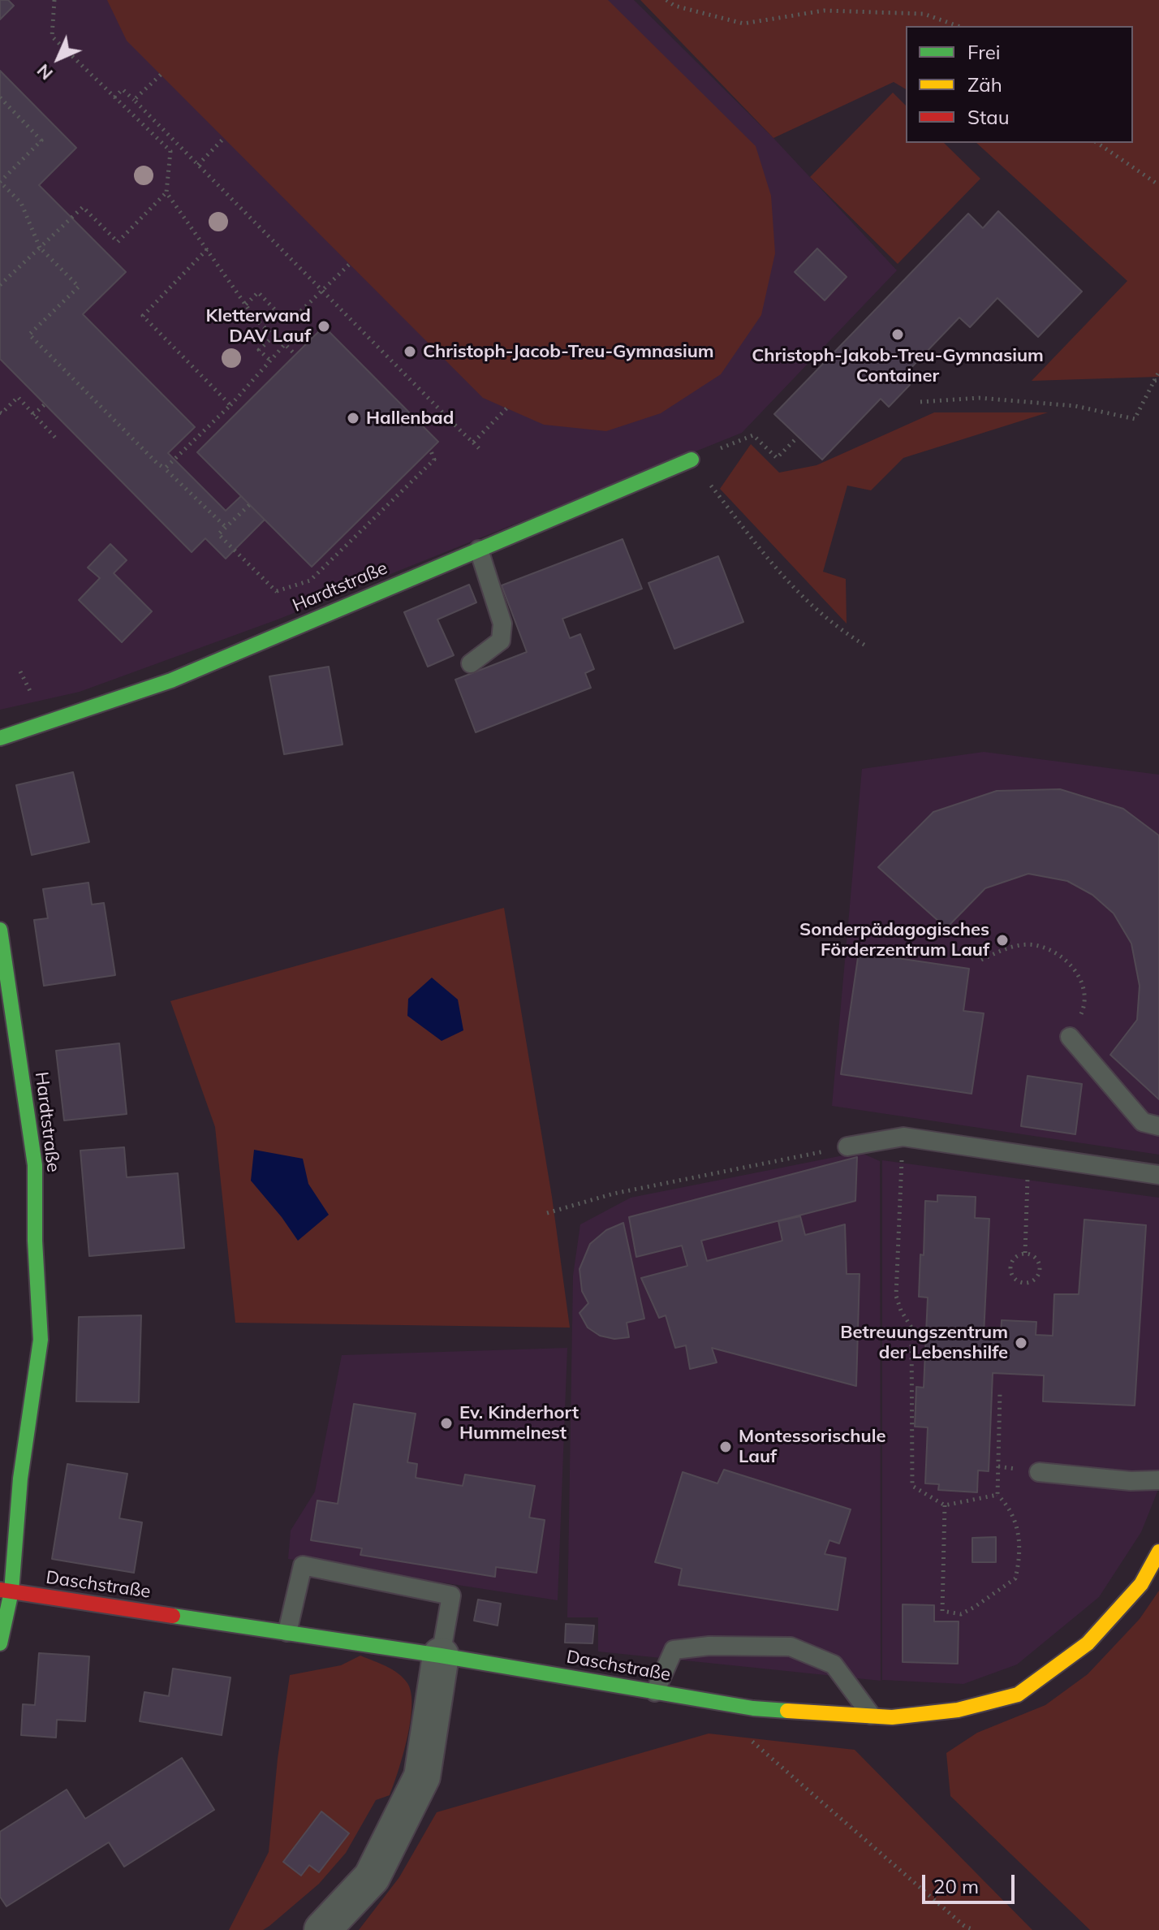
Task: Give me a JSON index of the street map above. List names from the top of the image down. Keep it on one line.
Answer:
{"streets":{"street":["Hardtstraße","Daschstraße"]},"crossings":[["Hardtstraße","Daschstraße"]],"places":["Kletterwand DAV Lauf","Christoph-Jakob-Treu-Gymnasium Container","Christoph-Jacob-Treu-Gymnasium","Hallenbad","Sonderpädagogisches Förderzentrum Lauf","Betreuungszentrum der Lebenshilfe","Ev. Kinderhort Hummelnest","Montessorischule Lauf"],"legend":["Frei","Zäh","Stau"],"scale_bar":"20 m","north":"bottom left"}
